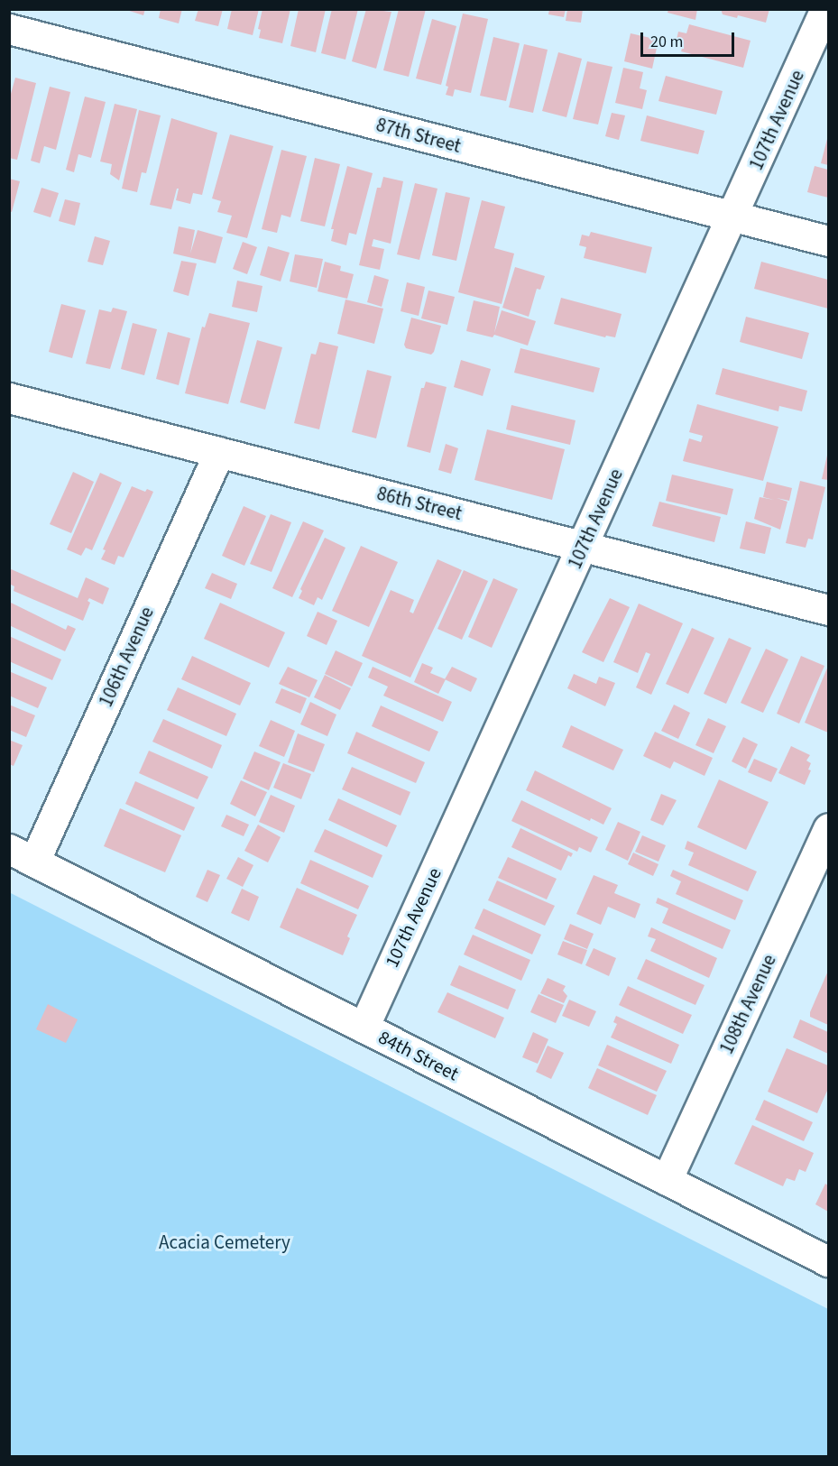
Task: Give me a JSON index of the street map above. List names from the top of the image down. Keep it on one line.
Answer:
{"streets":{"street":["107th Avenue","87th Street","86th Street","106th Avenue","108th Avenue","84th Street"]},"crossings":[["107th Avenue","87th Street"],["107th Avenue","86th Street"],["107th Avenue","84th Street"],["86th Street","106th Avenue"],["106th Avenue","84th Street"],["108th Avenue","84th Street"]],"parks":["Acacia Cemetery"],"scale_bar":"20 m"}
